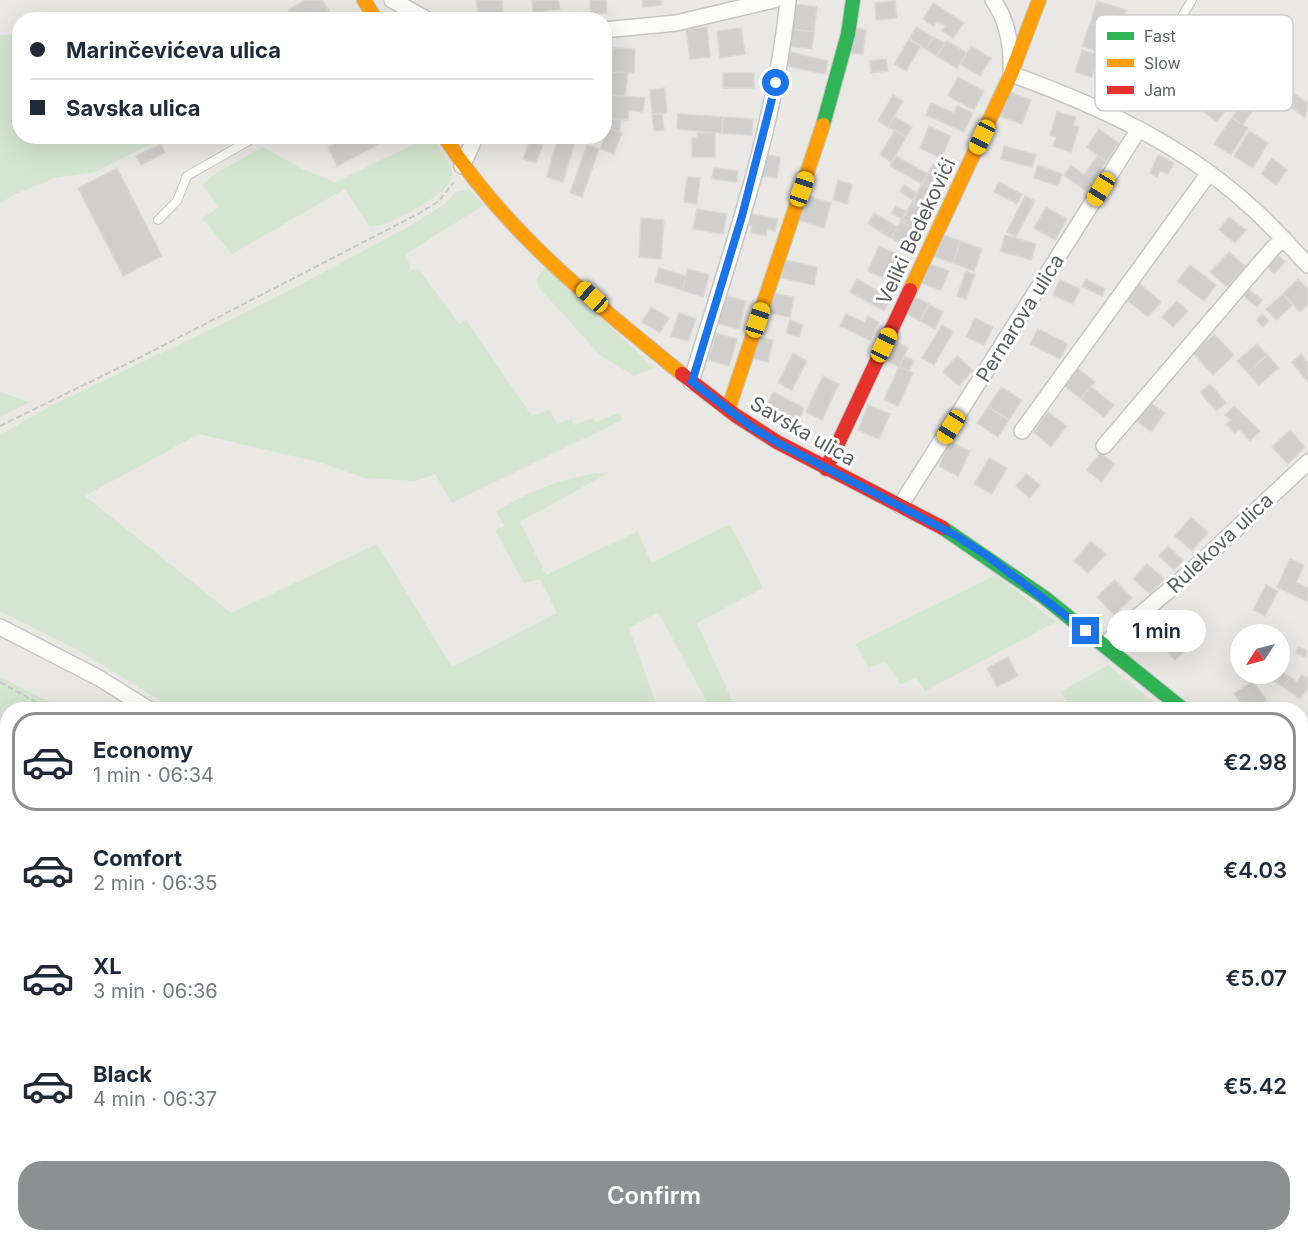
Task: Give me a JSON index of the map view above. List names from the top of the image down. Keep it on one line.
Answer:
{"streets":{"street":["Veliki Bedekovići","Pernarova ulica","Savska ulica","Rulekova ulica"]},"crossings":[["Veliki Bedekovići","Savska ulica"],["Pernarova ulica","Savska ulica"],["Savska ulica","Rulekova ulica"]],"legend":["Fast","Slow","Jam"],"north":"bottom left","page":{"banner":["Marinčevićeva ulica","Savska ulica"],"bubble":"1 min","list":[{"name":"Economy","note":"1 min · 06:34","value":"€2.98"},{"name":"Comfort","note":"2 min · 06:35","value":"€4.03"},{"name":"XL","note":"3 min · 06:36","value":"€5.07"},{"name":"Black","note":"4 min · 06:37","value":"€5.42"}],"buttons":"Confirm"}}
